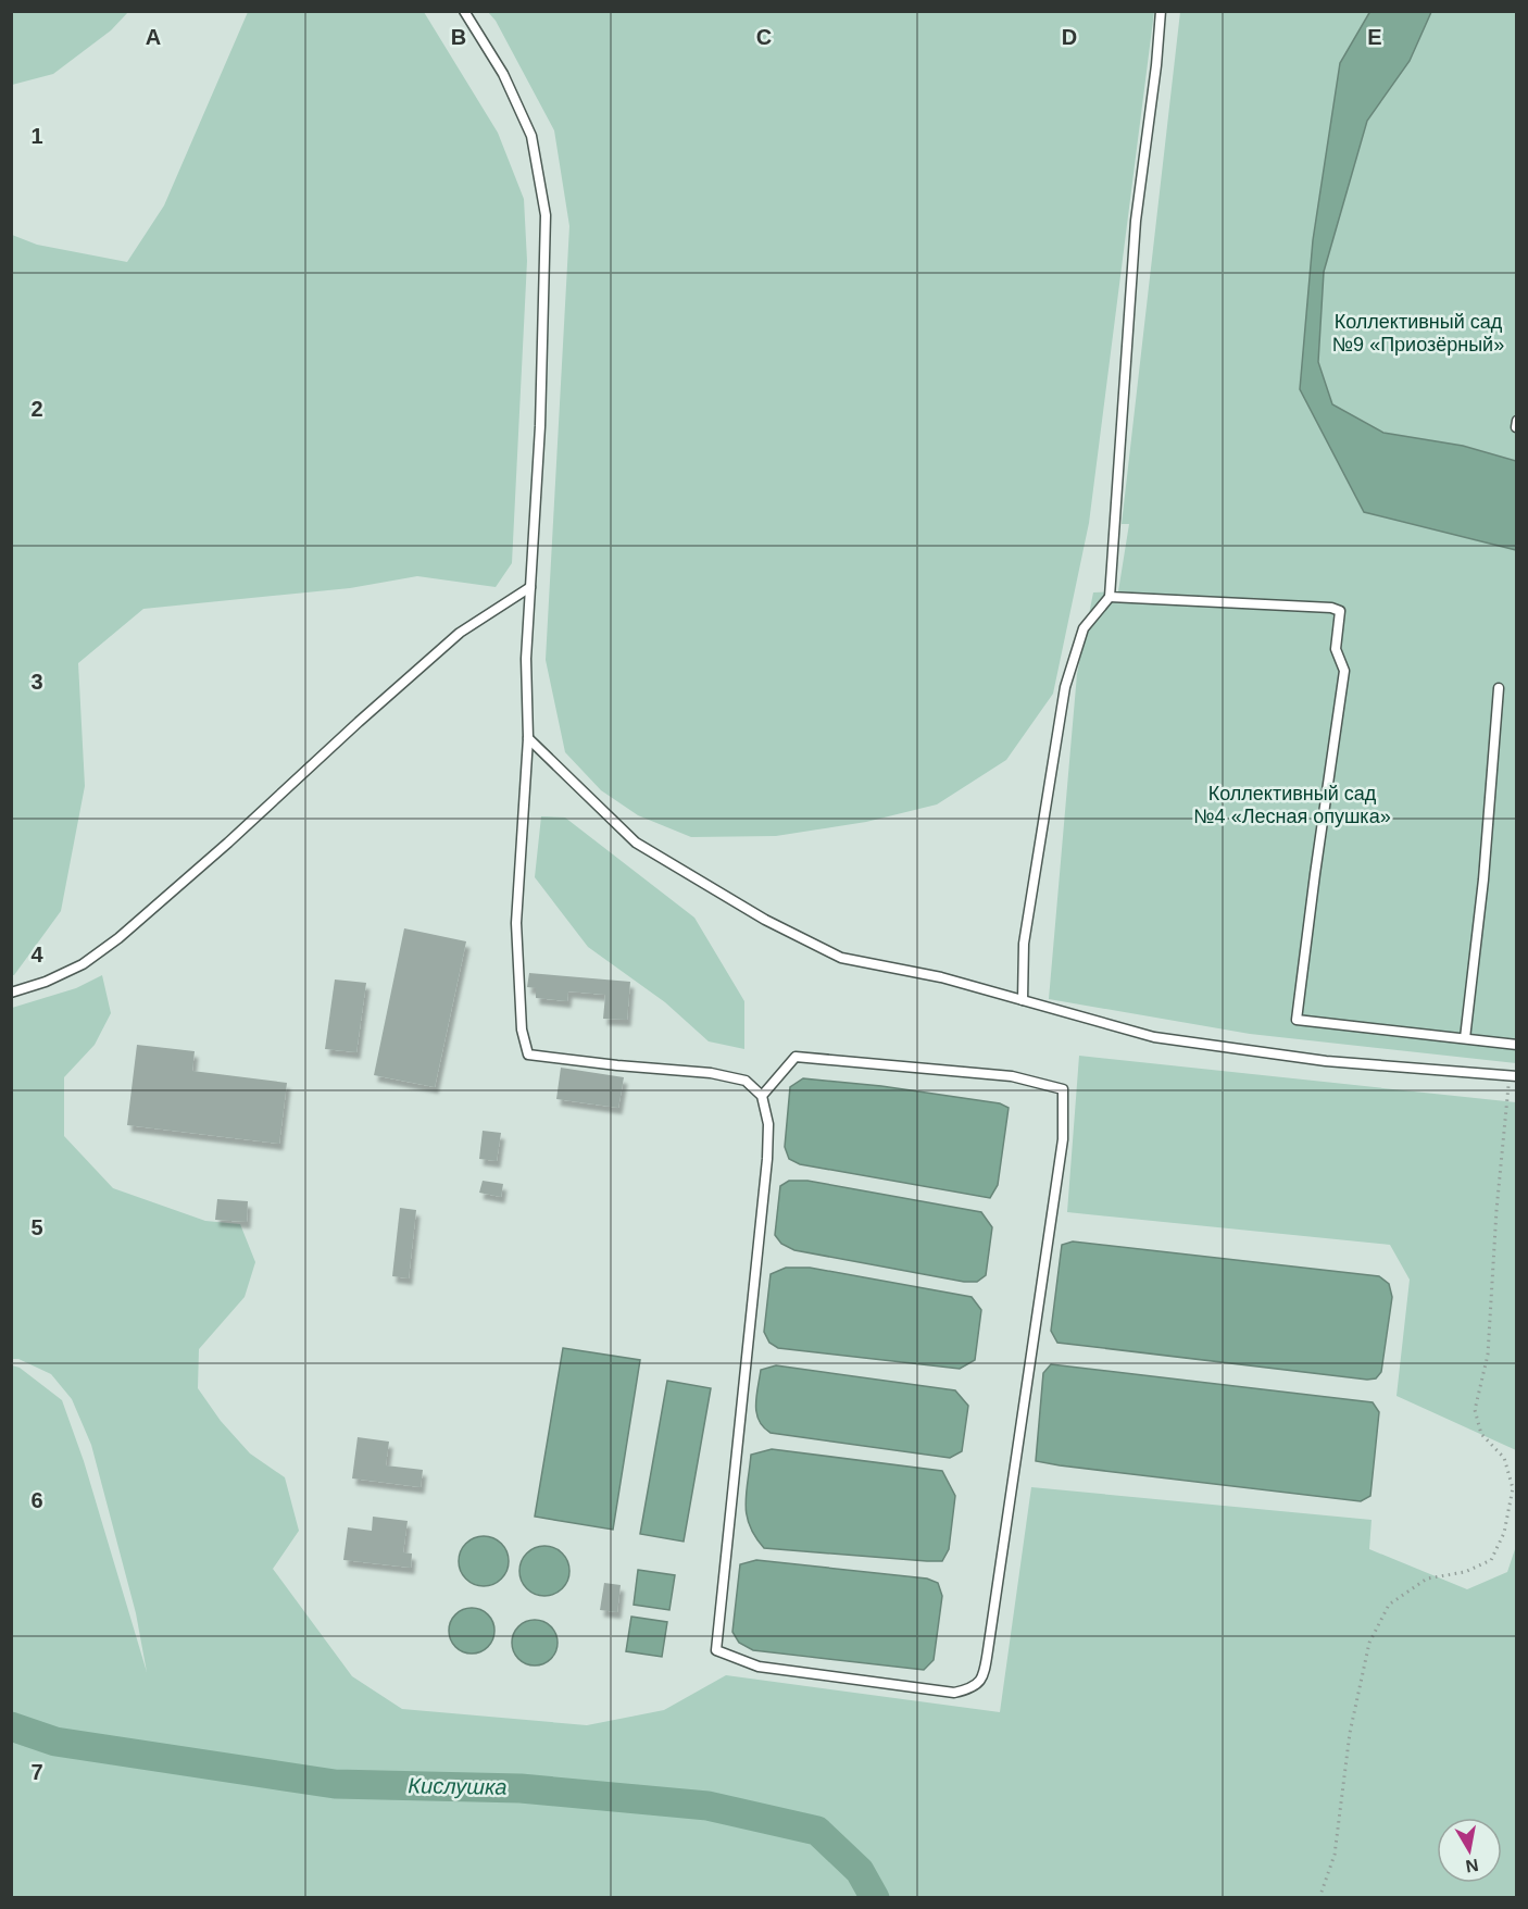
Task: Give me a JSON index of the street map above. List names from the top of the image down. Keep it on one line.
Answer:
{"water":["Кислушка"],"parks":["Коллективный сад №9 «Приозёрный»","Коллективный сад №4 «Лесная опушка»"],"north":"bottom","grid":{"columns":["A","B","C","D","E"],"rows":["1","2","3","4","5","6","7"]}}
